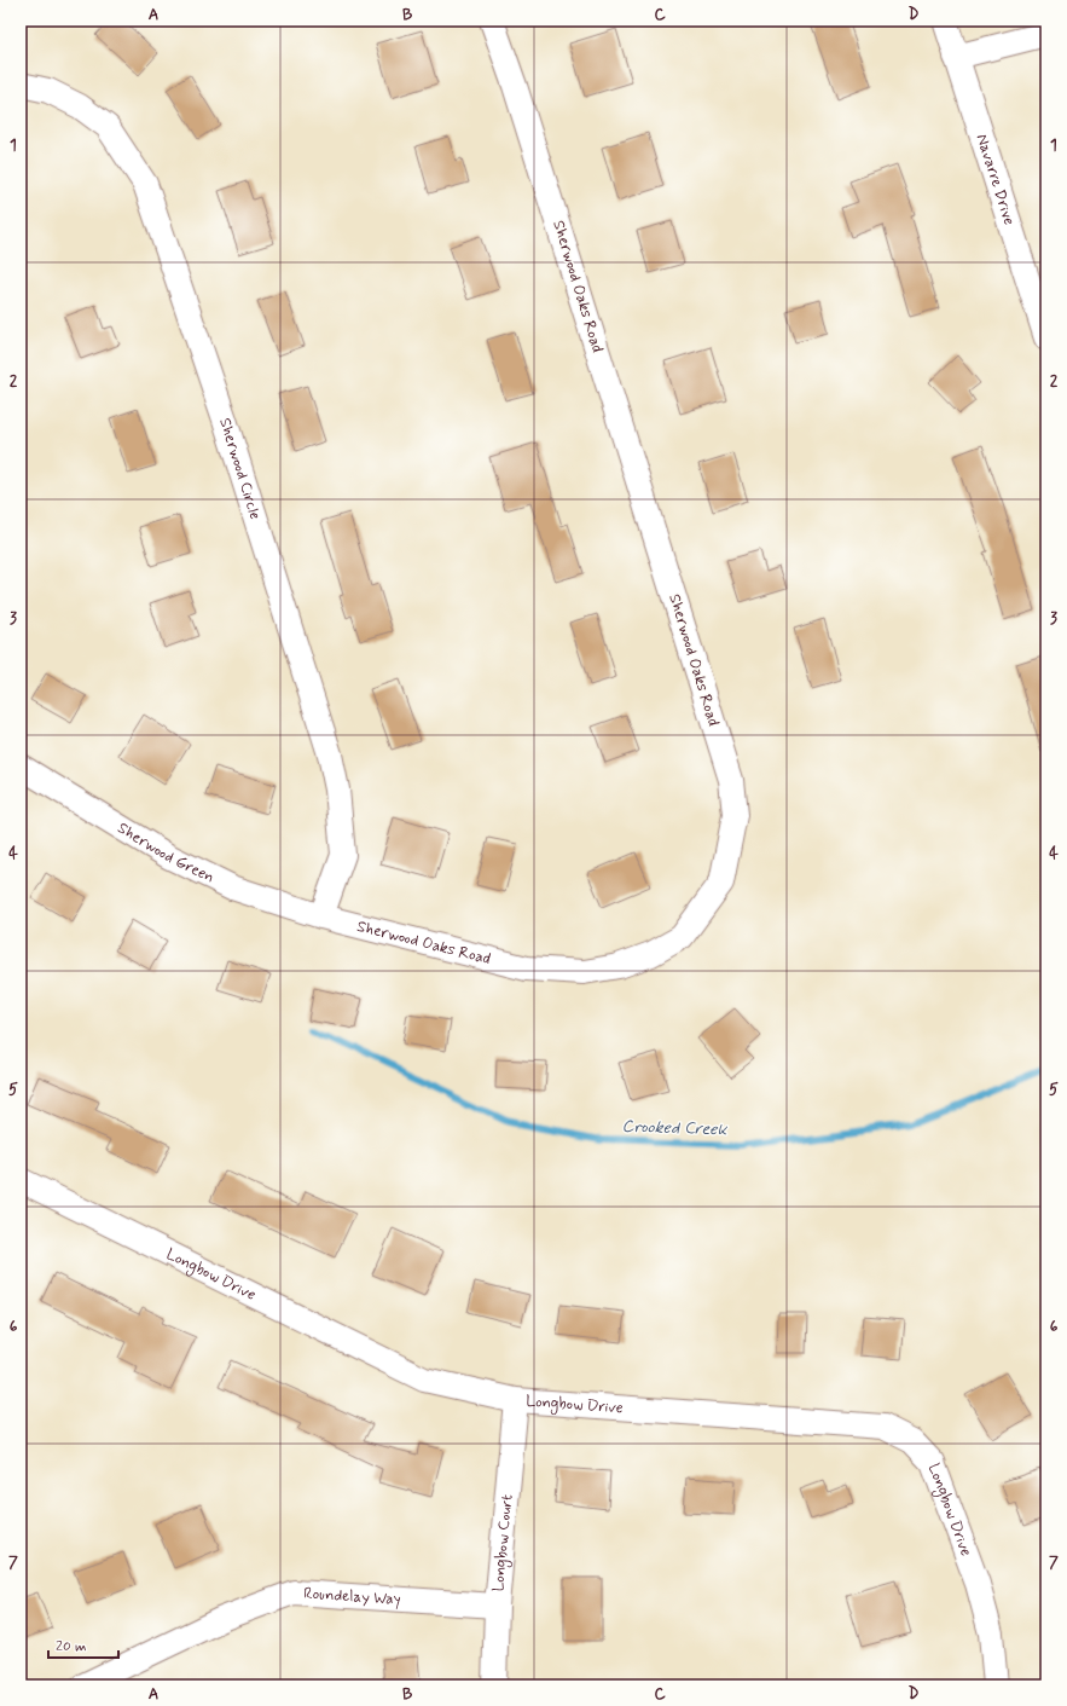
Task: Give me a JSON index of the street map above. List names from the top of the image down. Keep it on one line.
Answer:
{"streets":{"street":["Navarre Drive","Sherwood Oaks Road","Sherwood Circle","Sherwood Green","Longbow Drive","Longbow Court","Roundelay Way"]},"crossings":[["Sherwood Oaks Road","Sherwood Circle"],["Sherwood Oaks Road","Sherwood Green"],["Sherwood Circle","Sherwood Green"],["Longbow Drive","Longbow Court"],["Longbow Court","Roundelay Way"]],"water":["Crooked Creek"],"scale_bar":"20 m","grid":{"columns":["A","B","C","D"],"rows":["1","2","3","4","5","6","7"]}}
